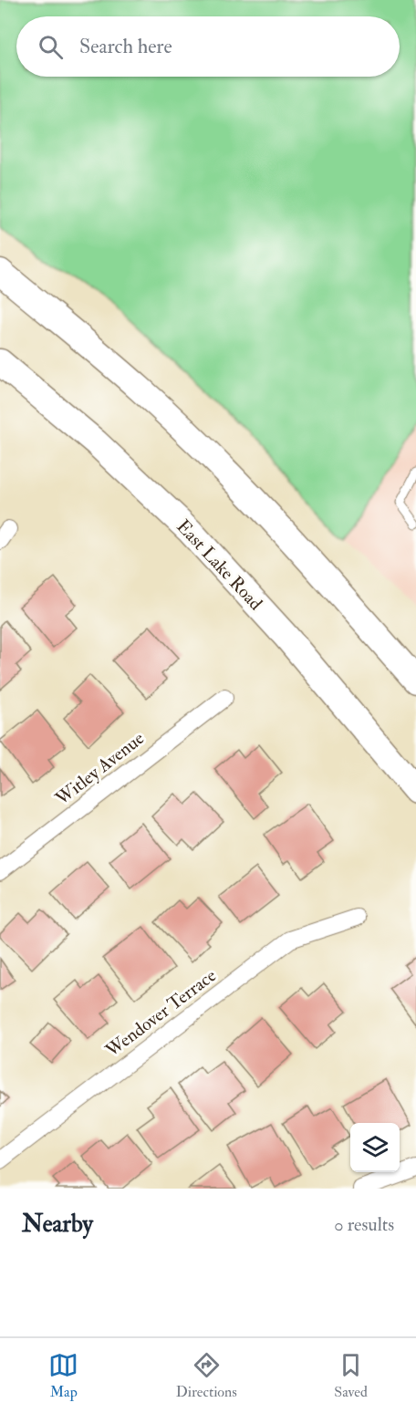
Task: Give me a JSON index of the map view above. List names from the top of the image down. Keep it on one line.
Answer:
{"streets":{"main road":["East Lake Road"],"street":["Witley Avenue","Wendover Terrace"]},"page":{"search":"Search here","heading":["Nearby","0 results"],"nav":["Map","Directions","Saved"]}}
